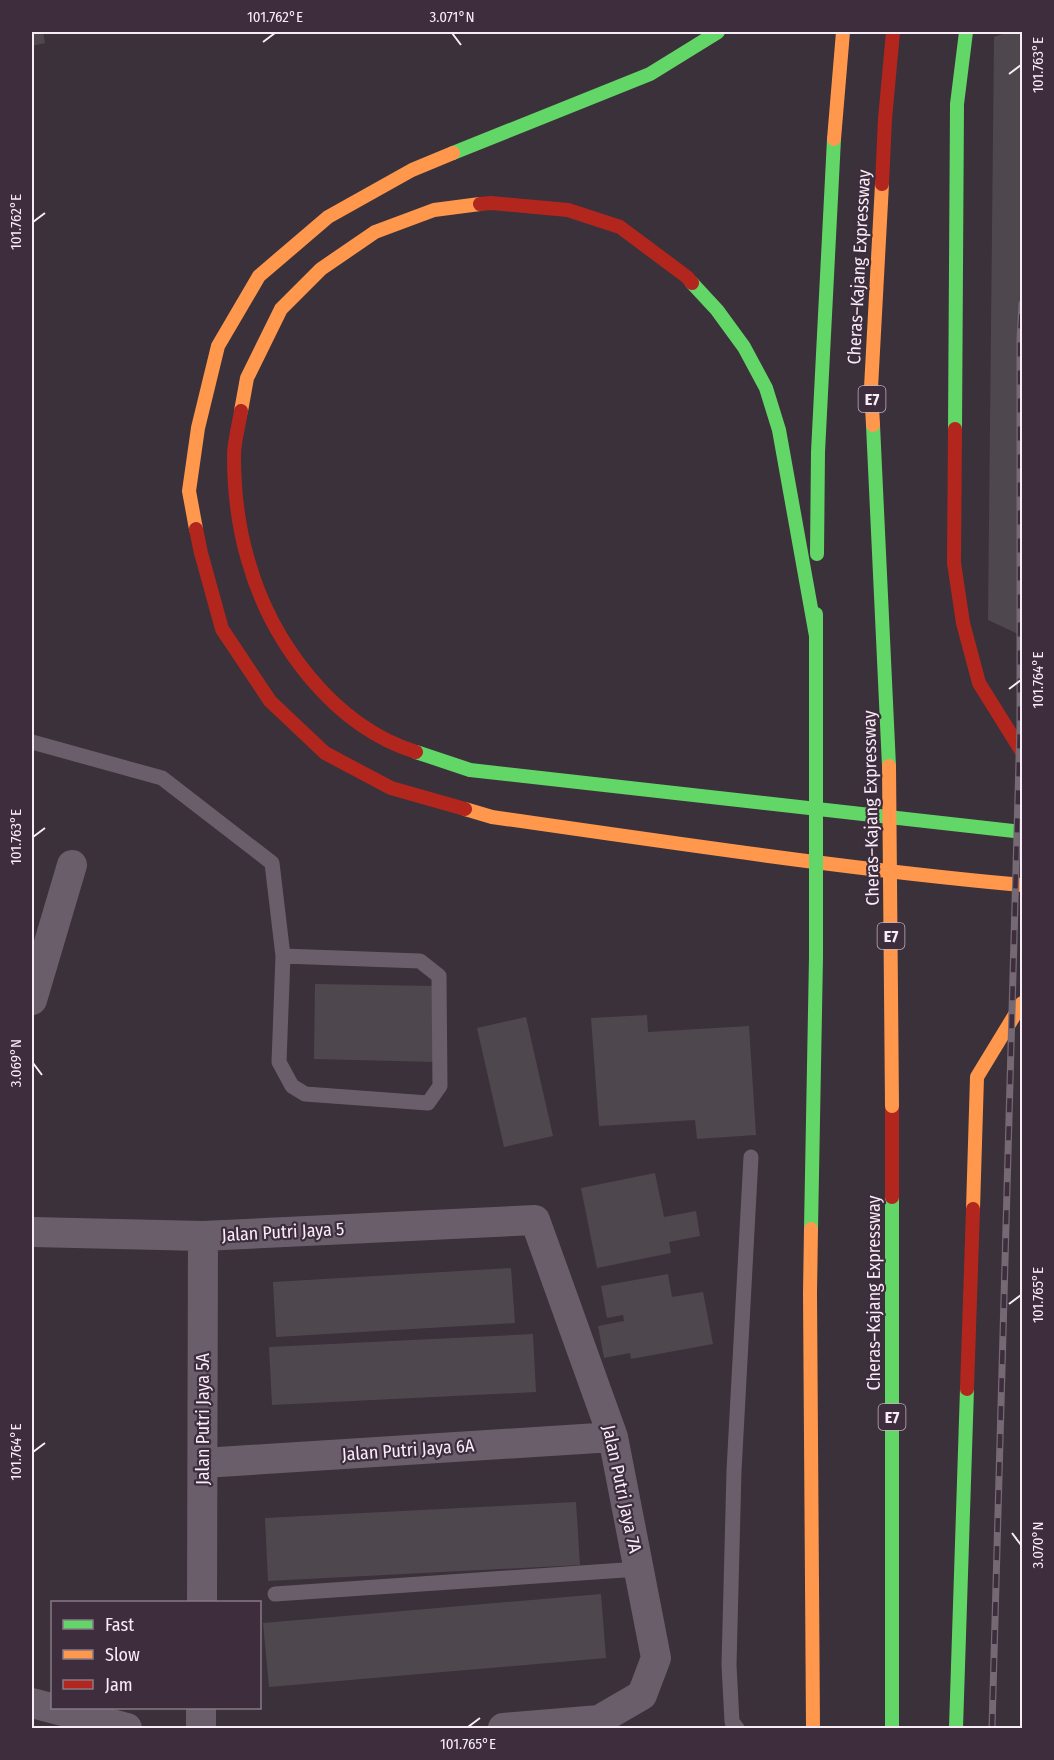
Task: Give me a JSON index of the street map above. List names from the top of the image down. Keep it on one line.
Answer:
{"streets":{"highway":["Cheras–Kajang Expressway","E7"],"street":["Jalan Putri Jaya 5","Jalan Putri Jaya 5A","Jalan Putri Jaya 6A","Jalan Putri Jaya 7A"]},"crossings":[["Jalan Putri Jaya 5","Jalan Putri Jaya 5A"],["Jalan Putri Jaya 5","Jalan Putri Jaya 7A"],["Jalan Putri Jaya 5A","Jalan Putri Jaya 6A"],["Jalan Putri Jaya 6A","Jalan Putri Jaya 7A"]],"legend":["Fast","Slow","Jam"],"coordinates":["101.762°E","3.071°N","101.763°E","101.764°E","3.069°N","101.765°E","3.070°N"]}
